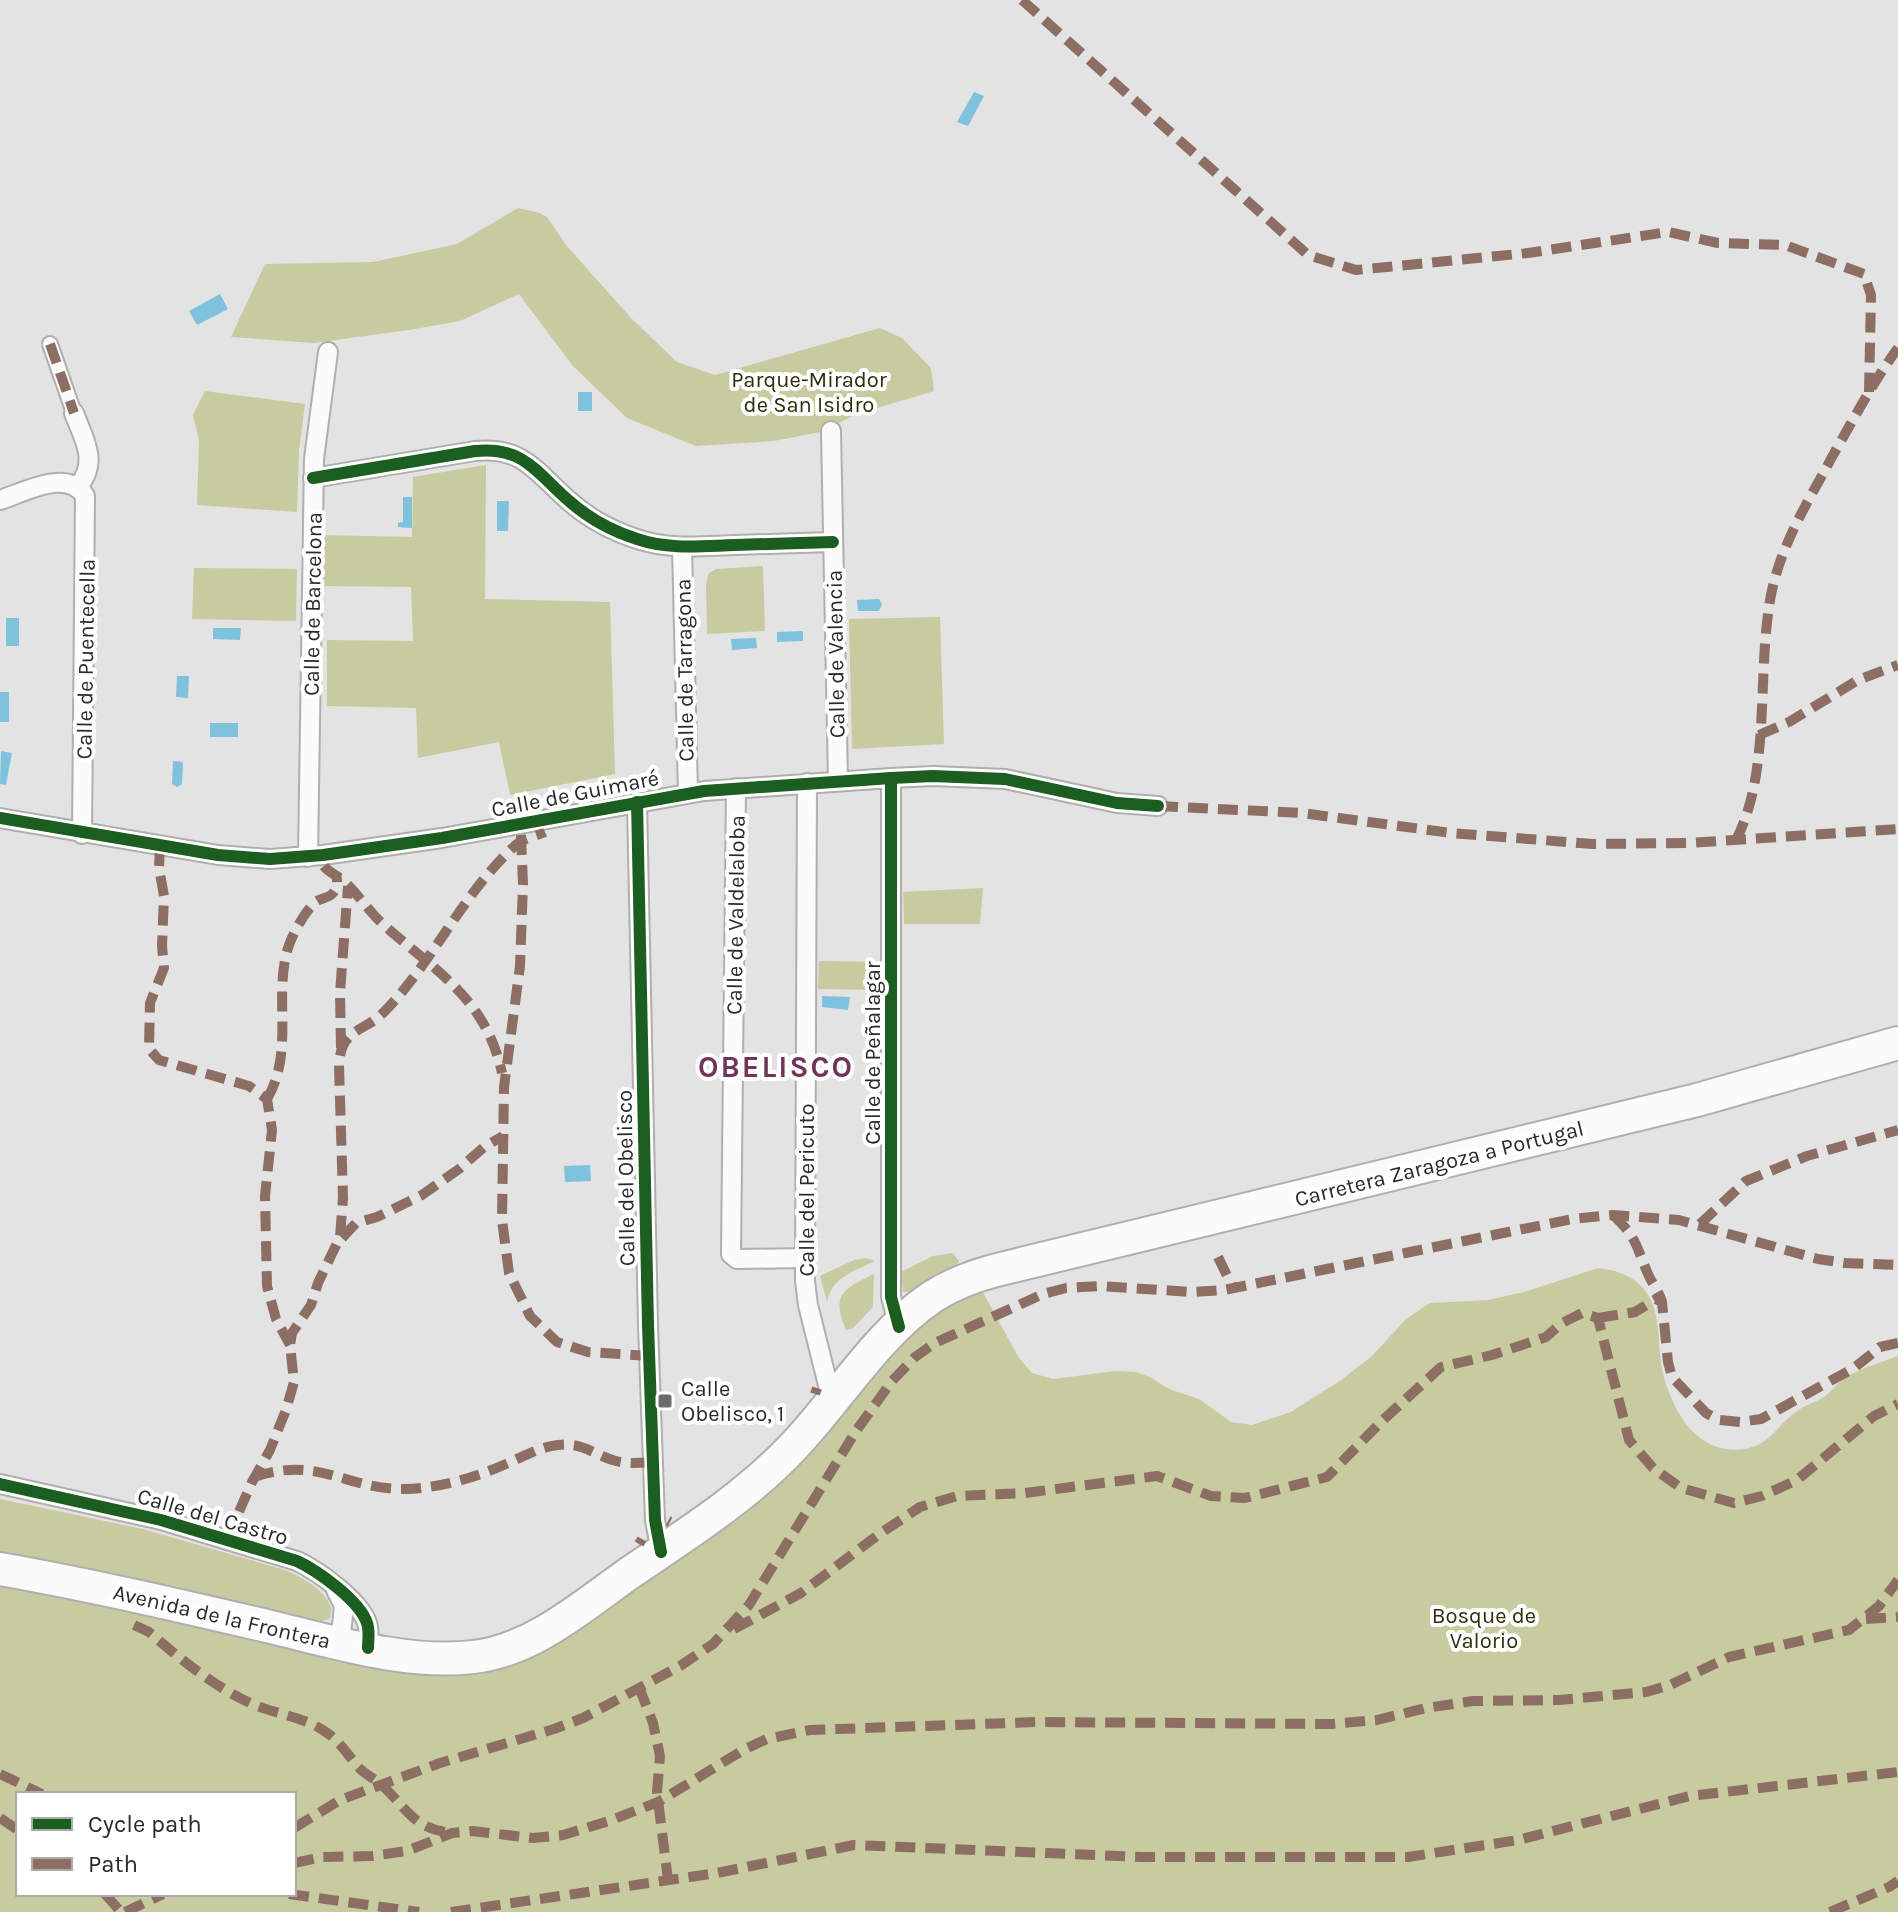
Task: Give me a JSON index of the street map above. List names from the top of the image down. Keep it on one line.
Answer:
{"streets":{"highway":["Carretera Zaragoza a Portugal","Avenida de la Frontera"],"street":["Calle de Barcelona","Calle de Valencia","Calle de Puentecella","Calle de Tarragona","Calle de Guimaré","Calle de Valdelaloba","Calle de Peñalagar","Calle del Obelisco","Calle del Pericuto","Calle del Castro"]},"crossings":[["Calle de Barcelona","Calle de Guimaré"],["Calle de Valencia","Calle de Guimaré"],["Calle de Puentecella","Calle de Guimaré"],["Calle de Tarragona","Calle de Guimaré"],["Calle de Guimaré","Calle de Valdelaloba"],["Calle de Guimaré","Calle de Peñalagar"],["Calle de Guimaré","Calle del Obelisco"],["Calle de Guimaré","Calle del Pericuto"],["Calle de Valdelaloba","Calle del Pericuto"],["Calle de Peñalagar","Avenida de la Frontera"],["Carretera Zaragoza a Portugal","Avenida de la Frontera"],["Calle del Obelisco","Avenida de la Frontera"],["Calle del Pericuto","Avenida de la Frontera"],["Calle del Castro","Avenida de la Frontera"]],"districts":["OBELISCO"],"parks":["Parque-Mirador de San Isidro","Bosque de Valorio"],"places":{"transit":["Calle Obelisco, 1"]},"legend":["Cycle path","Path"]}
